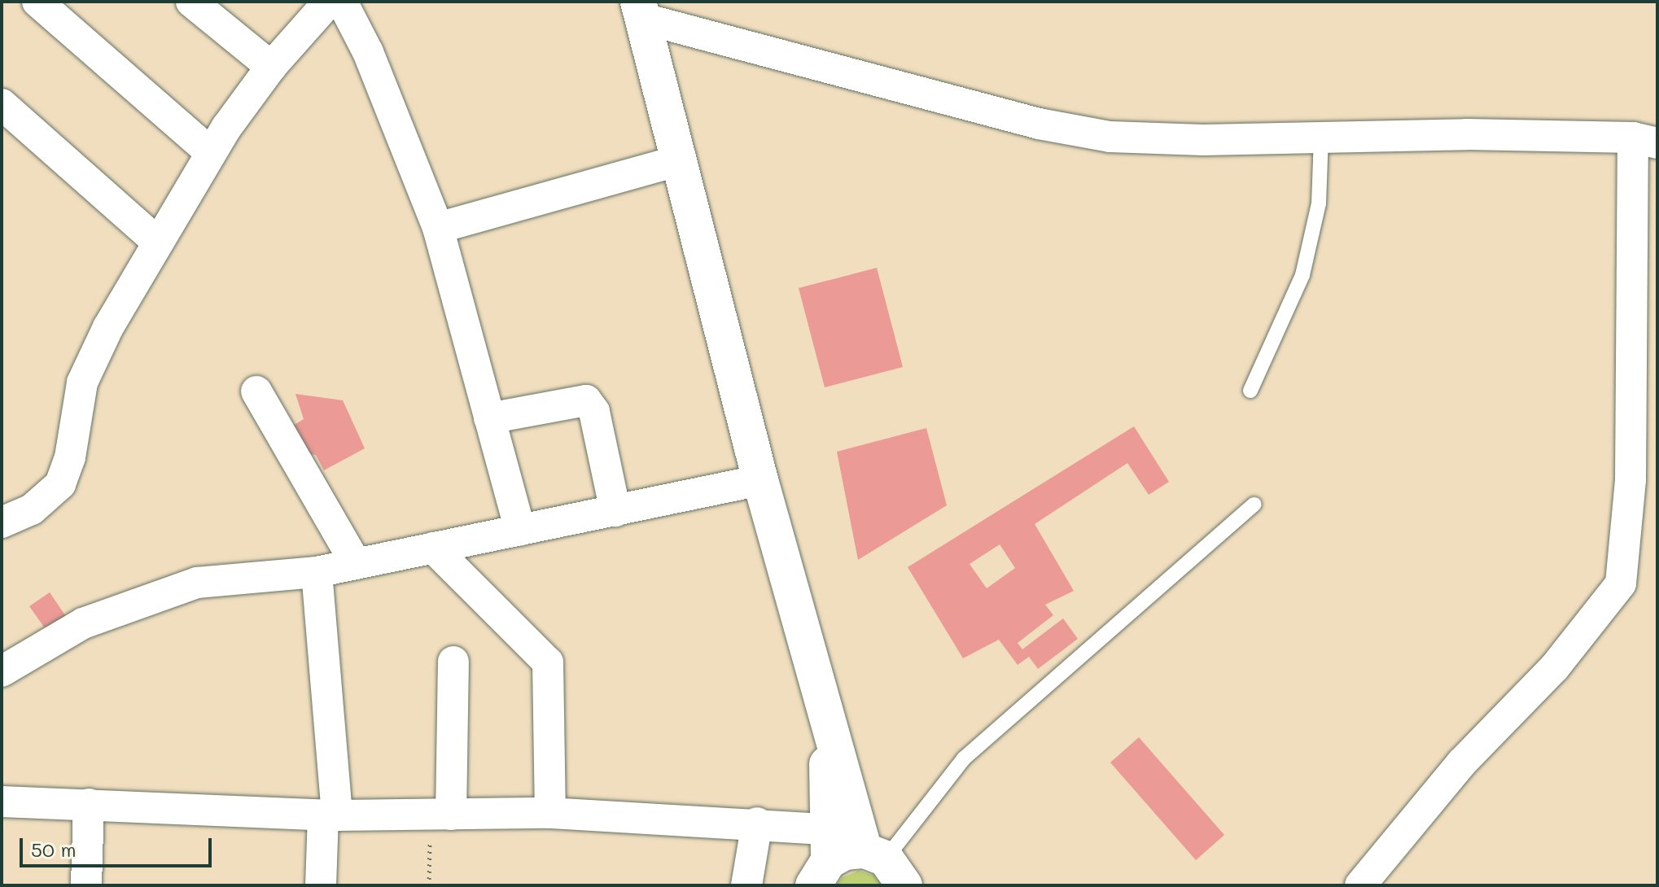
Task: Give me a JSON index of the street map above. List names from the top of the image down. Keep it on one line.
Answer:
{"scale_bar":"50 m"}
